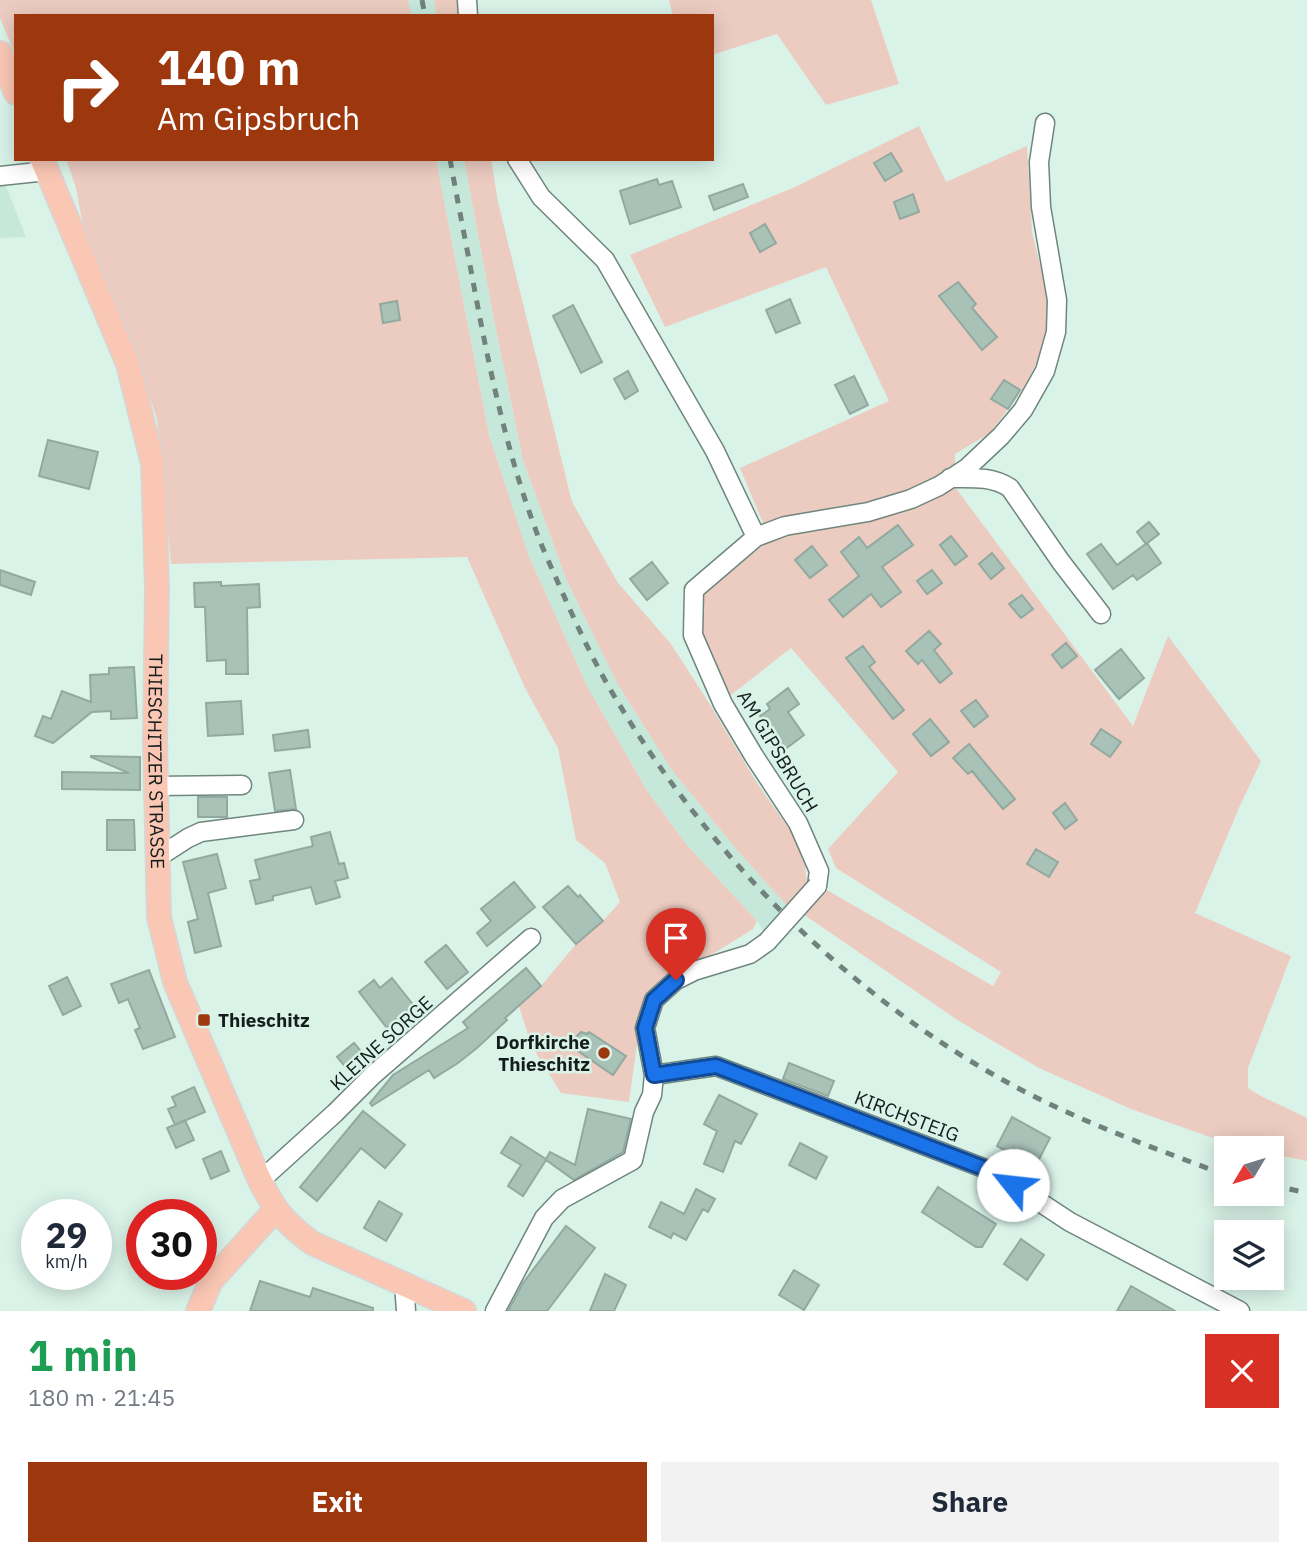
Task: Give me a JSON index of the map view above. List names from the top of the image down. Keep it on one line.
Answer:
{"streets":{"main road":["THIESCHITZER STRASSE"],"street":["AM GIPSBRUCH","KLEINE SORGE","KIRCHSTEIG"]},"crossings":[["AM GIPSBRUCH","KIRCHSTEIG"],["THIESCHITZER STRASSE","KLEINE SORGE"]],"places":{"transit":["Thieschitz"],"other":["Dorfkirche Thieschitz"]},"north":"bottom left","page":{"turn":["140 m","Am Gipsbruch"],"speed":"29 km/h","limit":"30","heading":["1 min","180 m · 21:45"],"buttons":["Exit","Share"]}}
